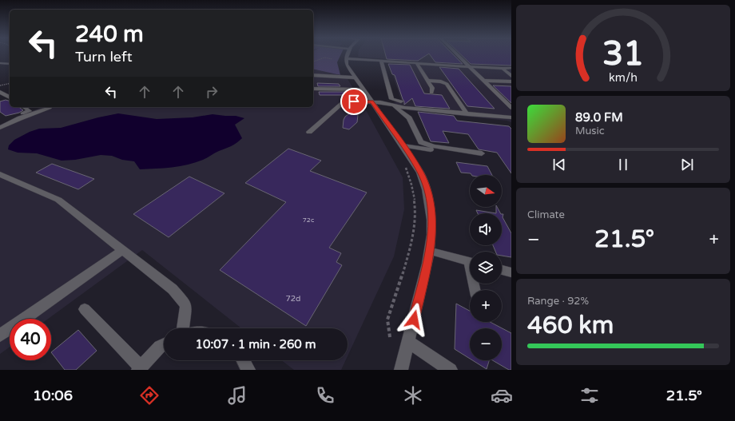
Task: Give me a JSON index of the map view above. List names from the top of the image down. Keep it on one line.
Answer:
{"house_numbers":["72c","72d"],"north":"right","page":{"turn":["240 m","Turn left"],"song":["89.0 FM","Music"],"map_buttons":["+","−"],"tile":["Climate",["Range · 92%","460 km"]],"heat":["−","21.5°","+"],"limit":"40","trip":"10:07 · 1 min · 260 m","tabs":["10:06","21.5°"],"gauge":["31","km/h"]}}
